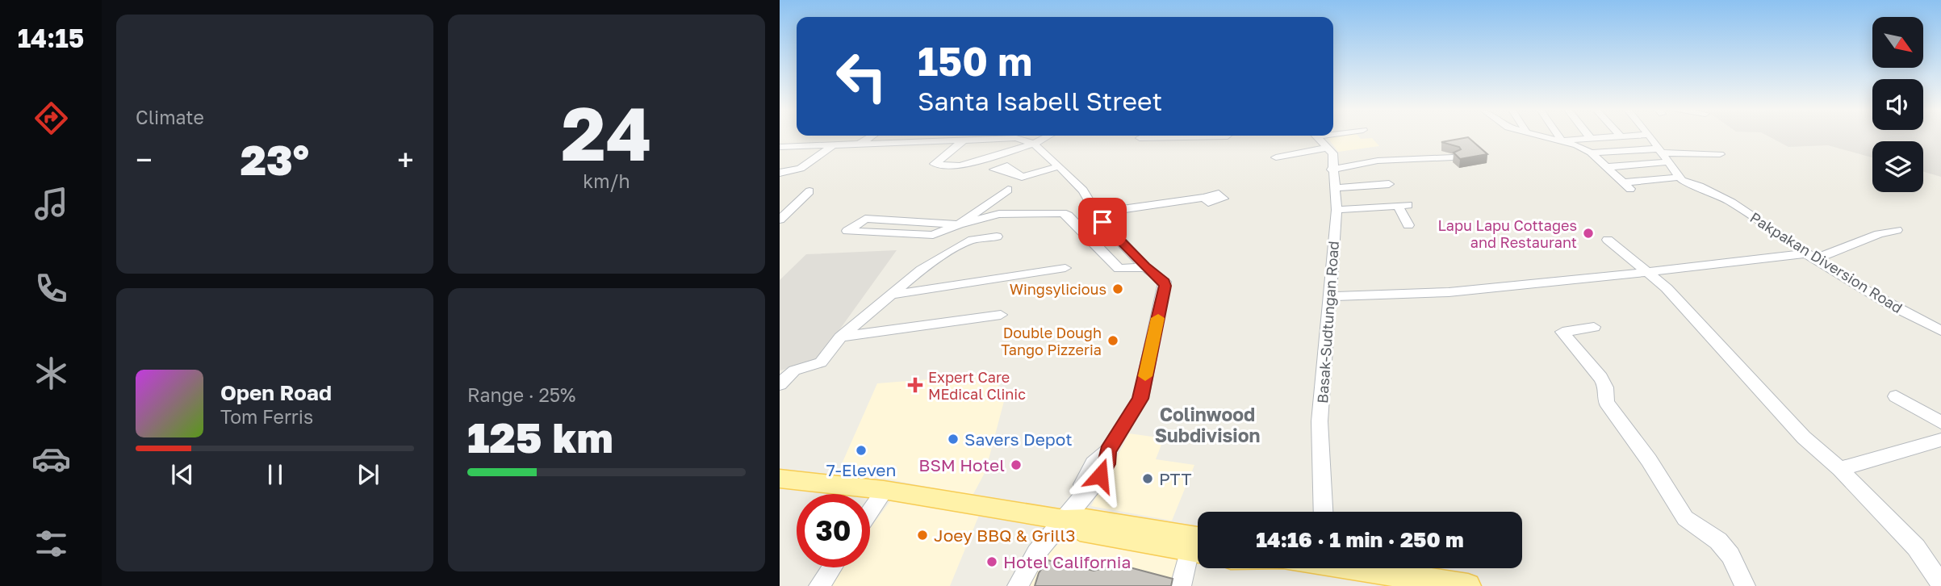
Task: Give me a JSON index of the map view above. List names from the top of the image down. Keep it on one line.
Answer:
{"streets":{"street":["Pakpakan Diversion Road","Basak-Sudtungan Road"]},"districts":["Colinwood Subdivision"],"places":{"other":["Lapu Lapu Cottages and Restaurant","Wingsylicious","Double Dough Tango Pizzeria","Savers Depot","7-Eleven","BSM Hotel","PTT","Joey BBQ & Grill3","Hotel California"],"health":["Expert Care MEdical Clinic"]},"north":"bottom right","page":{"tabs":"14:15","tile":["Climate",["24","km/h"],["Range · 25%","125 km"]],"turn":["150 m","Santa Isabell Street"],"heat":["−","23°","+"],"song":["Open Road","Tom Ferris"],"limit":"30","trip":"14:16 · 1 min · 250 m"}}
